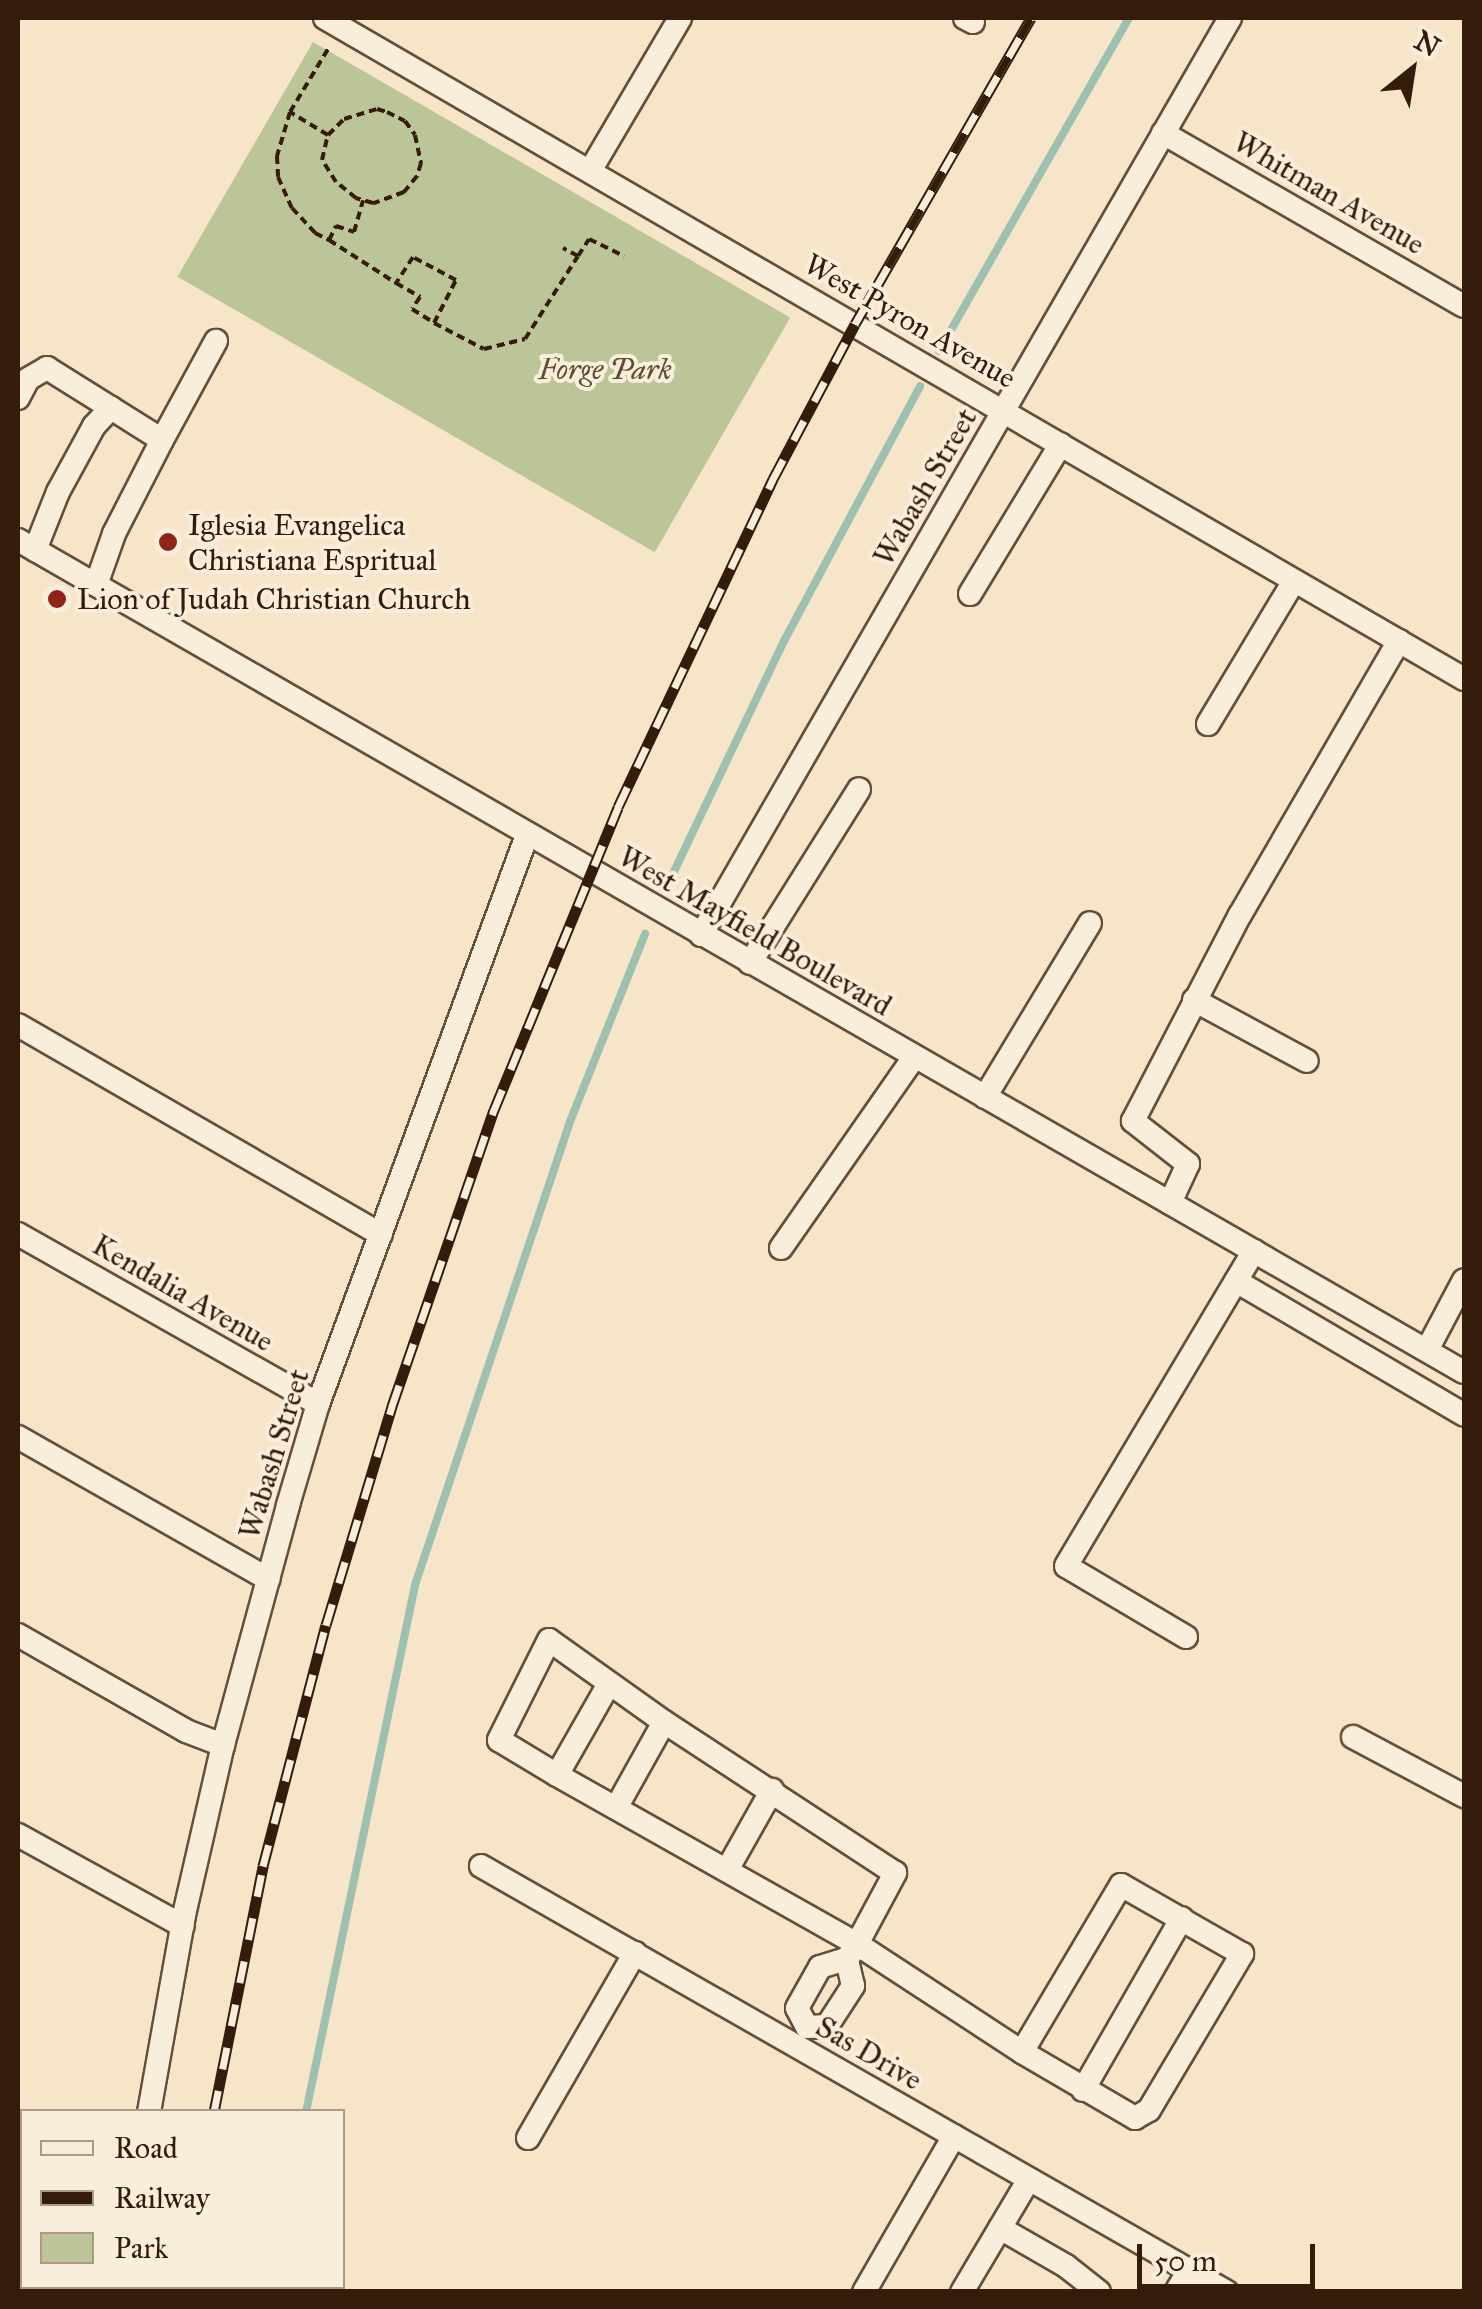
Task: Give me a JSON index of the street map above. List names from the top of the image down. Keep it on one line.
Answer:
{"streets":{"street":["Whitman Avenue","West Pyron Avenue","Wabash Street","West Mayfield Boulevard","Kendalia Avenue","Sas Drive"]},"crossings":[["Whitman Avenue","Wabash Street"],["West Pyron Avenue","Wabash Street"],["Wabash Street","West Mayfield Boulevard"],["Wabash Street","Kendalia Avenue"]],"parks":["Forge Park"],"places":["Iglesia Evangelica Christiana Espritual","Lion of Judah Christian Church"],"legend":["Road","Railway","Park"],"scale_bar":"50 m","north":"top right"}
